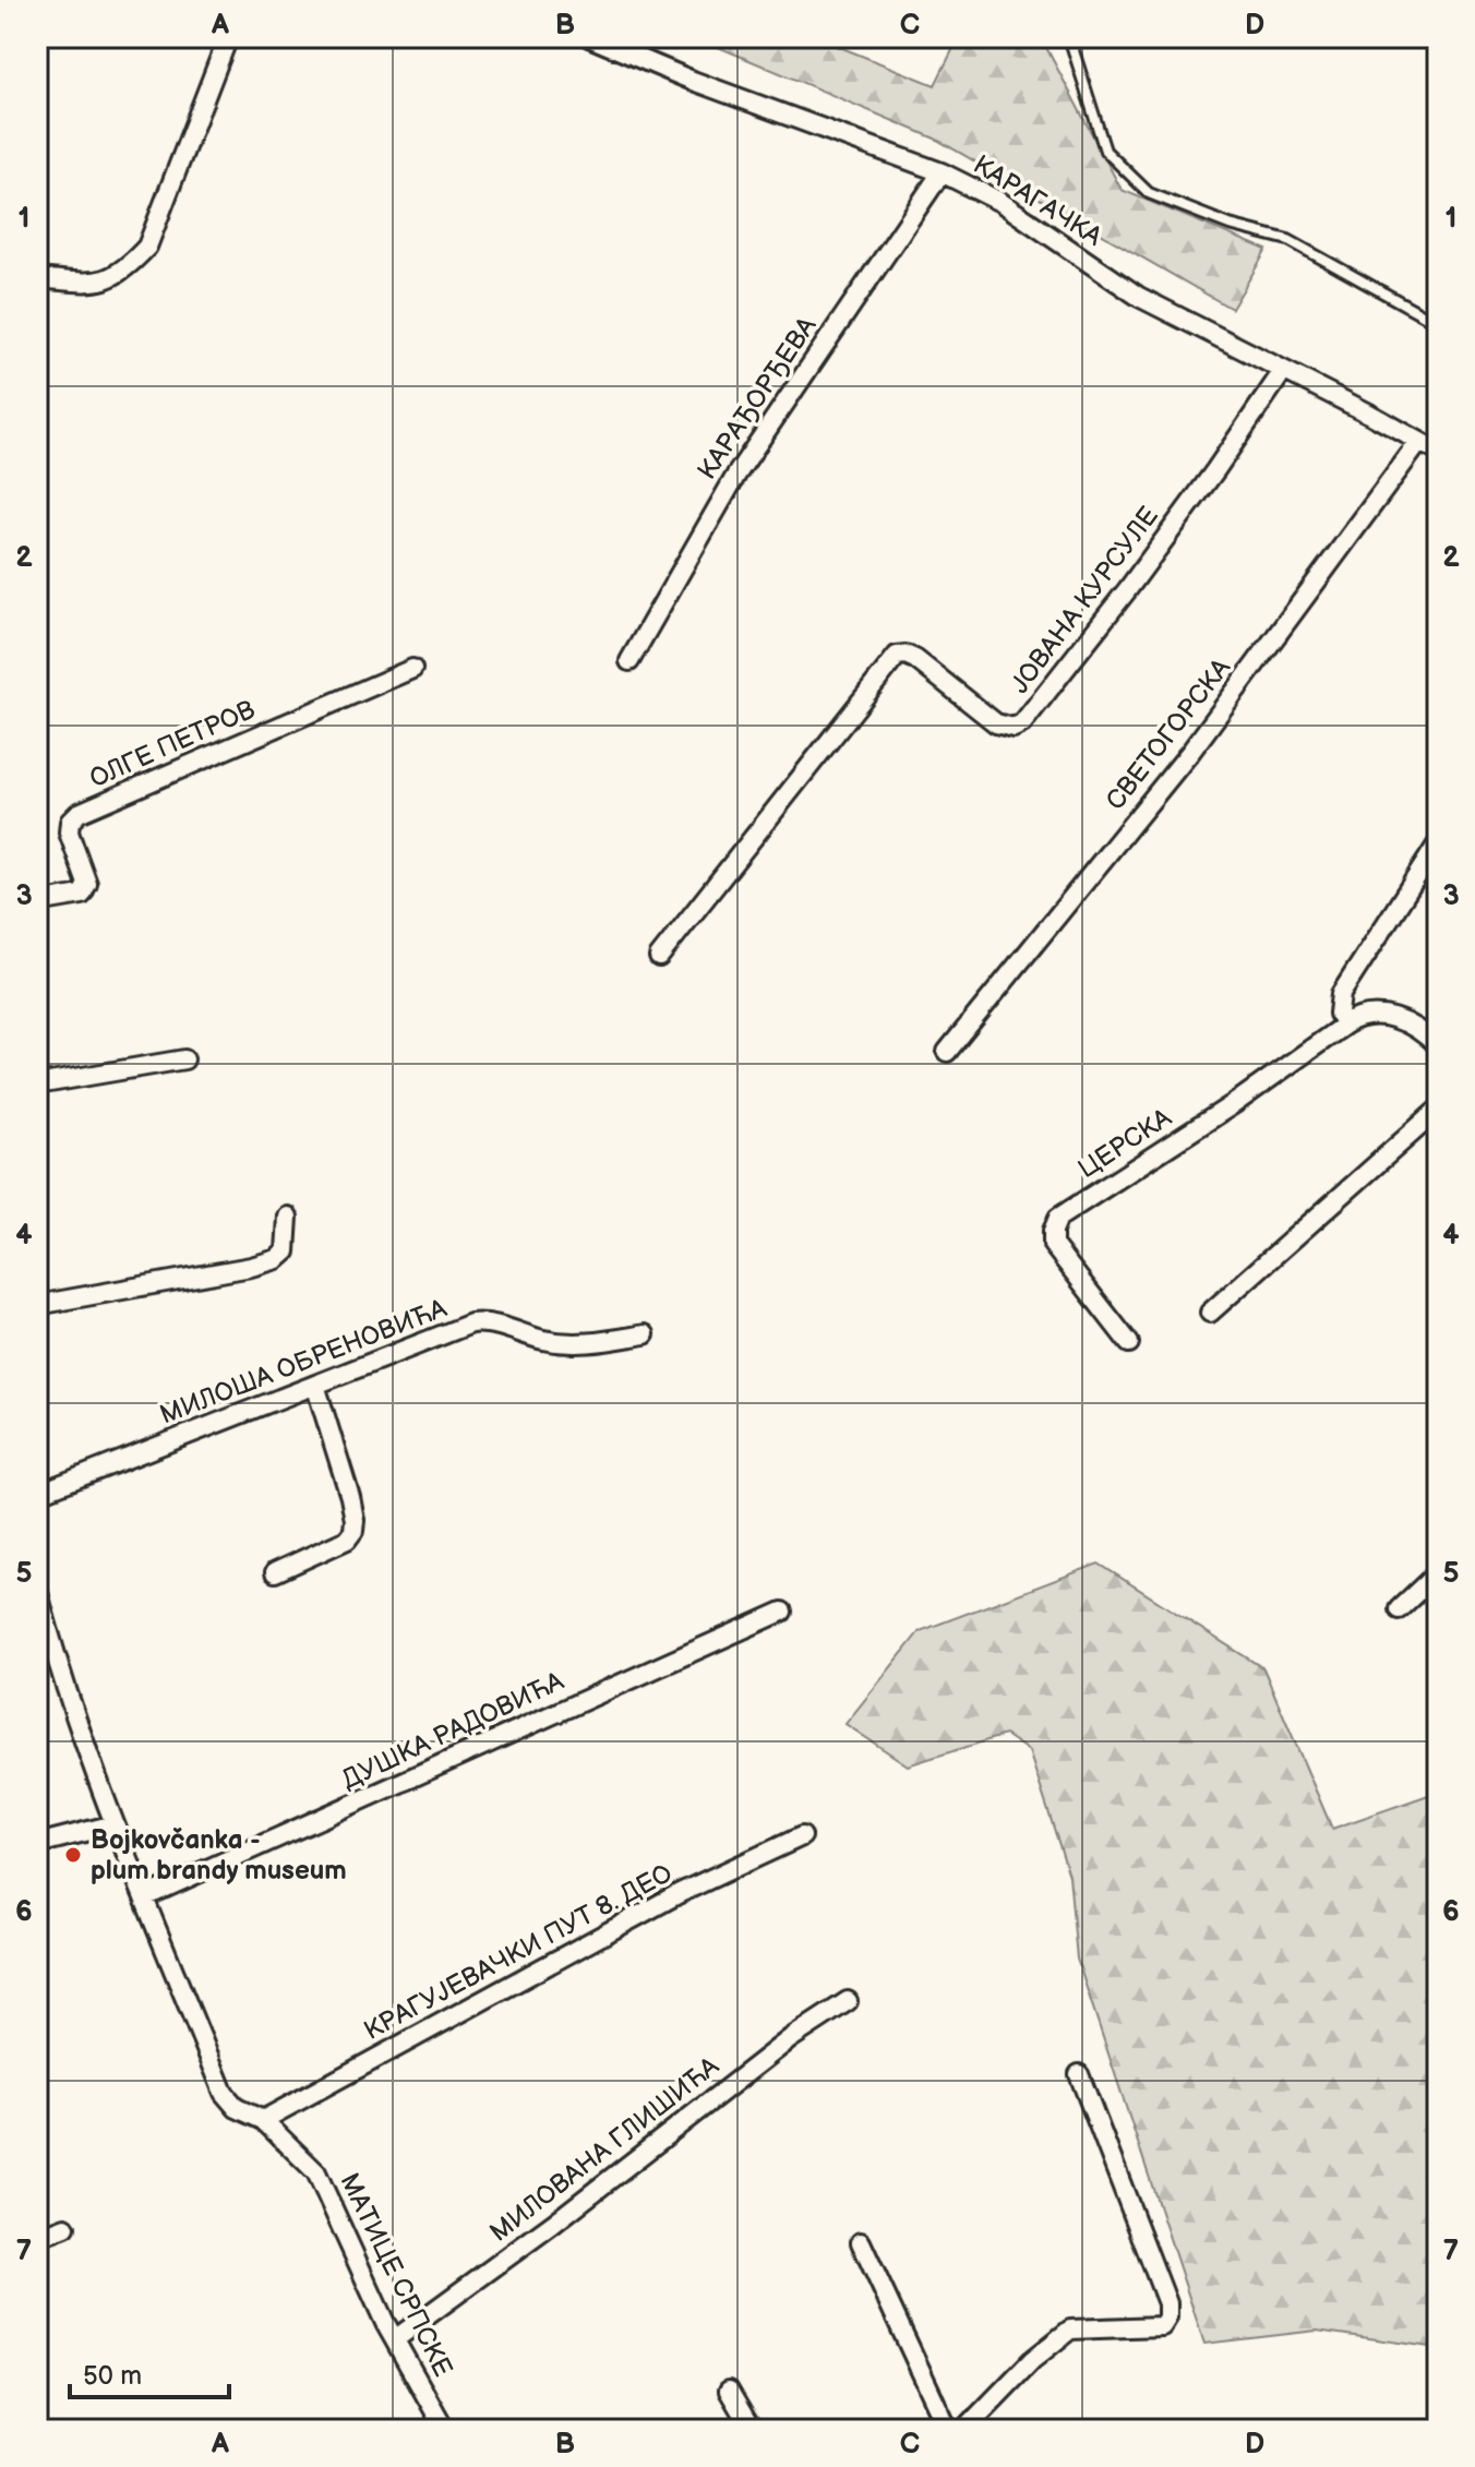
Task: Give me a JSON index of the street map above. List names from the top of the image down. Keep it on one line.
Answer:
{"streets":{"street":["КАРАГАЧКА","КАРАЂОРЂЕВА","ЈОВАНА КУРСУЛЕ","СВЕТОГОРСКА","ОЛГЕ ПЕТРОВ","ЦЕРСКА","МИЛОША ОБРЕНОВИЋА","ДУШКА РАДОВИЋА","КРАГУЈЕВАЧКИ ПУТ 8. ДЕО","МИЛОВАНА ГЛИШИЋА","МАТИЦЕ СРПСКЕ"]},"crossings":[["КАРАГАЧКА","КАРАЂОРЂЕВА"],["КАРАГАЧКА","ЈОВАНА КУРСУЛЕ"],["КАРАГАЧКА","СВЕТОГОРСКА"],["ДУШКА РАДОВИЋА","МАТИЦЕ СРПСКЕ"],["КРАГУЈЕВАЧКИ ПУТ 8. ДЕО","МАТИЦЕ СРПСКЕ"],["МИЛОВАНА ГЛИШИЋА","МАТИЦЕ СРПСКЕ"]],"places":["Bojkovčanka - plum brandy museum"],"scale_bar":"50 m","grid":{"columns":["A","B","C","D"],"rows":["1","2","3","4","5","6","7"]}}
